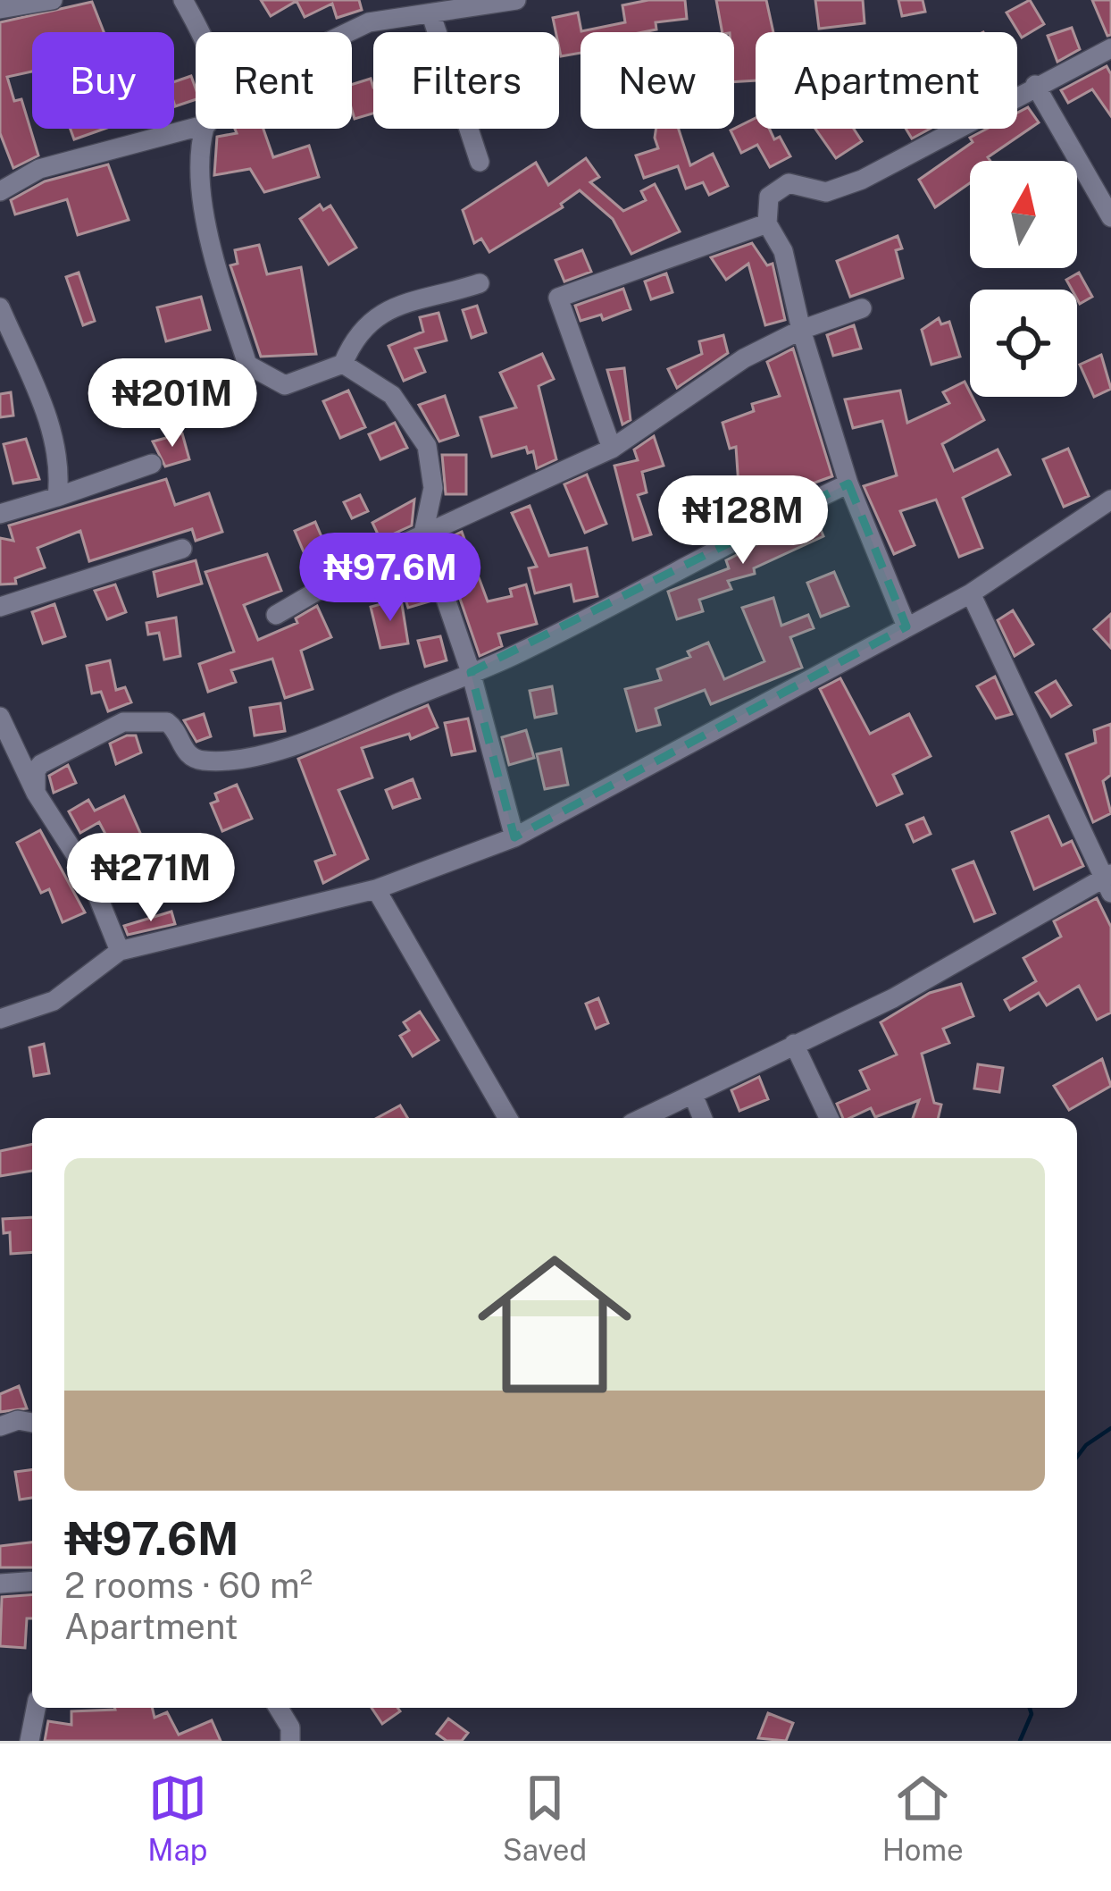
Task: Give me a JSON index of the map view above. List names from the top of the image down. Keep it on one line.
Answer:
{"north":"top","page":{"chip":["Buy","Rent","Filters","New","Apartment"],"price":["₦201M","₦128M","₦97.6M","₦271M"],"list":[{"name":"₦97.6M","note":"2 rooms · 60 m² · Apartment"}],"tabs":["Map","Saved","Home"]}}
